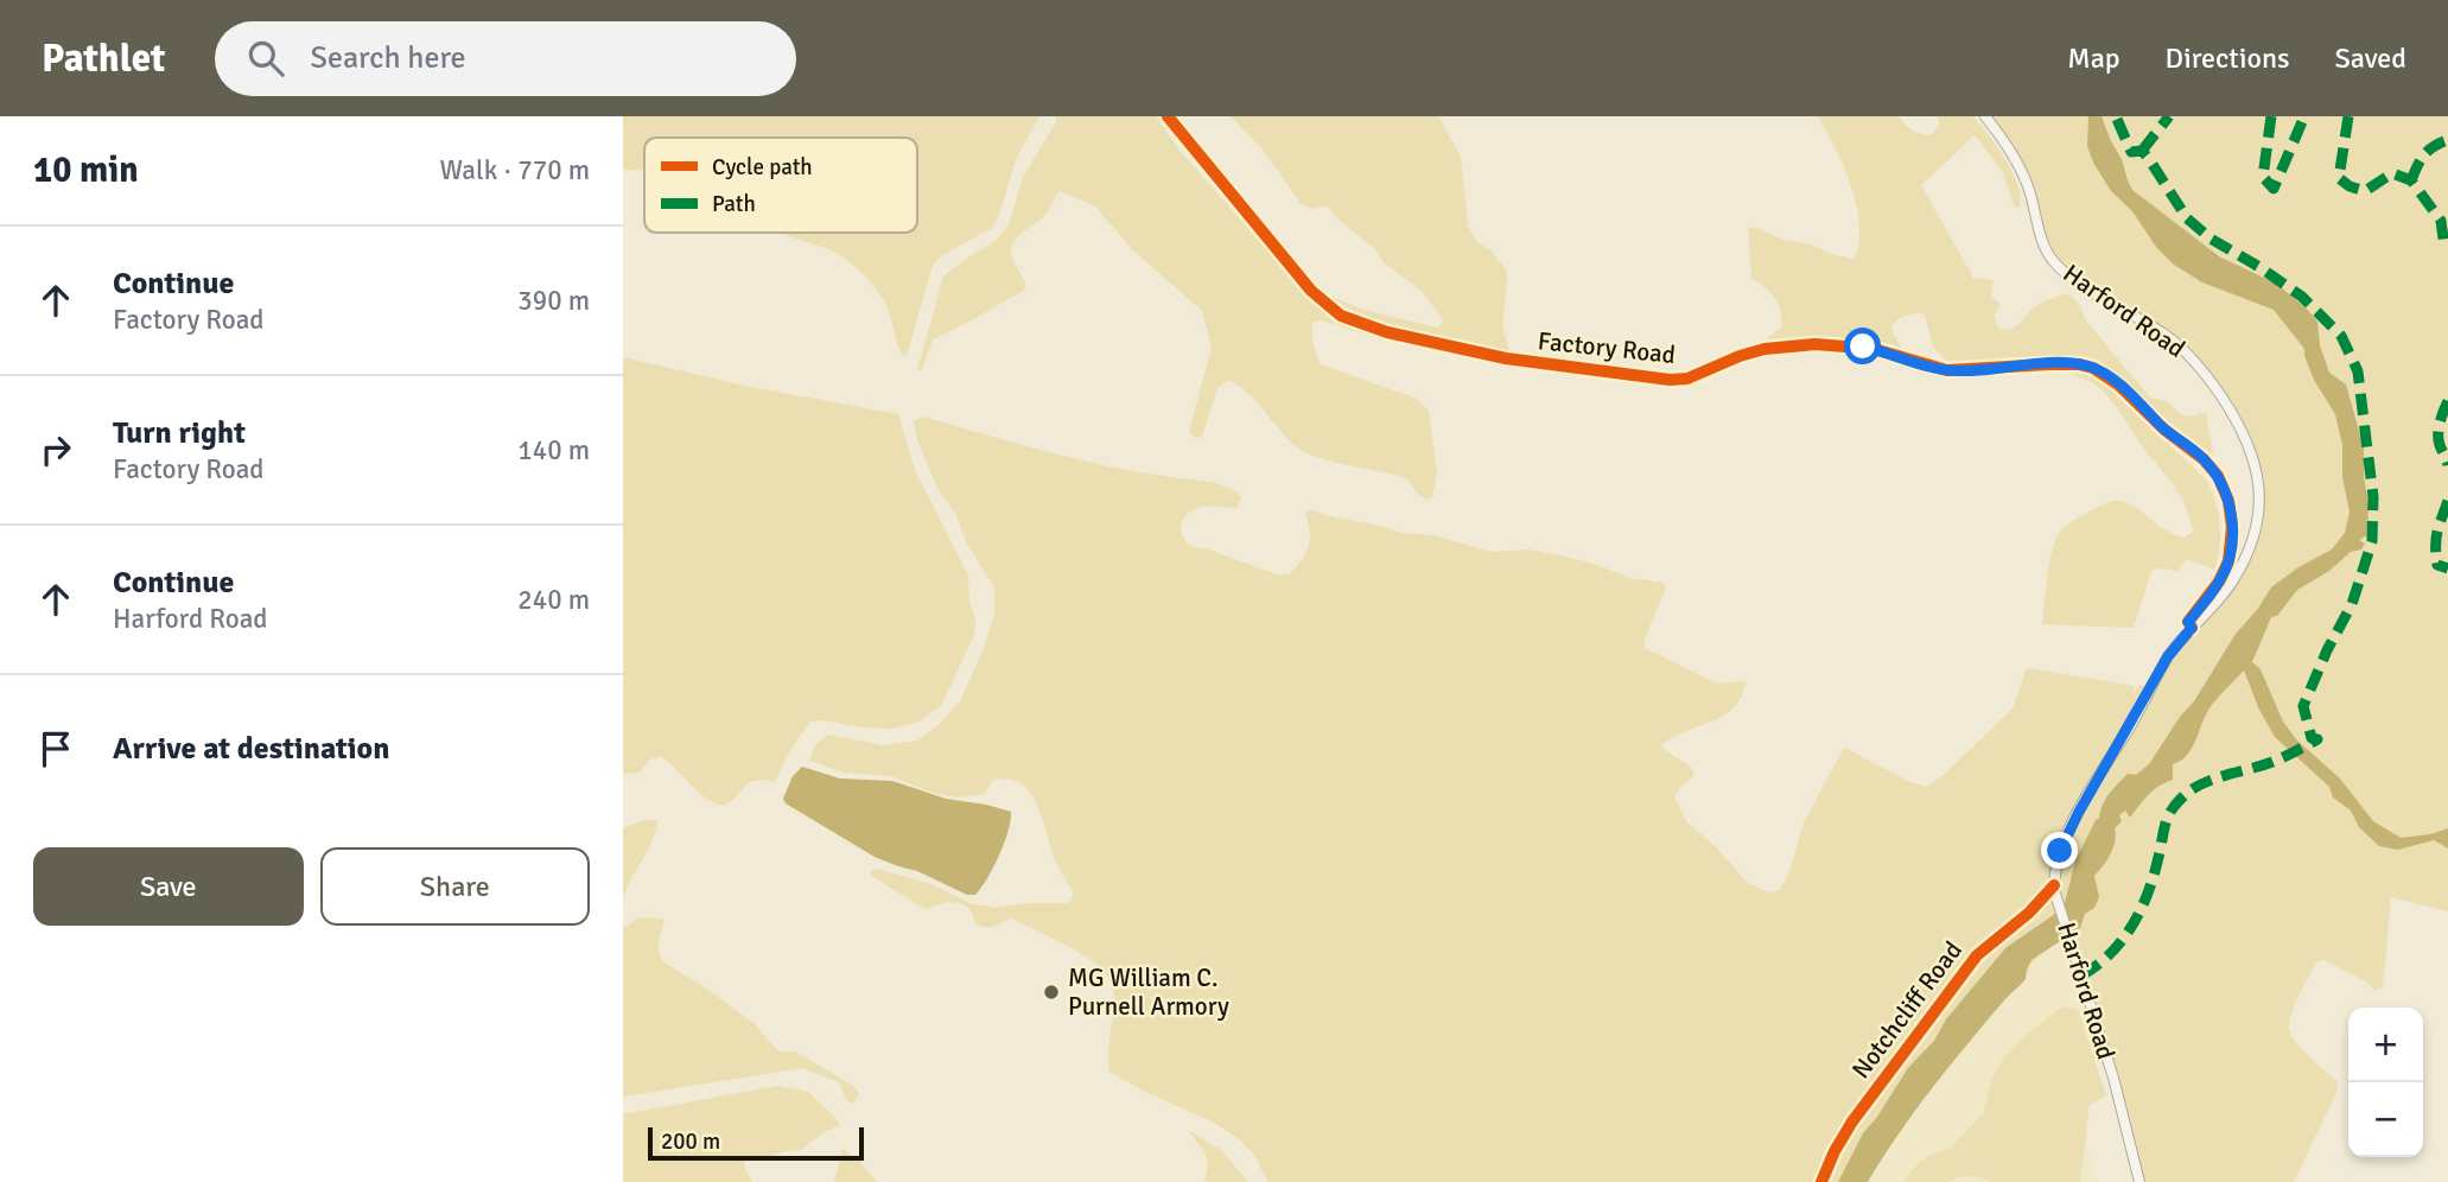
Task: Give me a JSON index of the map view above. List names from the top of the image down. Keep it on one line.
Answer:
{"streets":{"main road":["Harford Road"],"street":["Factory Road","Notchcliff Road"]},"crossings":[["Harford Road","Factory Road"],["Harford Road","Notchcliff Road"]],"places":["MG William C. Purnell Armory"],"legend":["Cycle path","Path"],"scale_bar":"200 m","page":{"header":"Pathlet","search":"Search here","nav":["Map","Directions","Saved"],"heading":["10 min","Walk · 770 m"],"list":[["Continue","Factory Road","390 m"],["Turn right","Factory Road","140 m"],["Continue","Harford Road","240 m"],"Arrive at destination"],"buttons":["Save","Share"],"map_buttons":["+","−"],"scale":"200 m"}}
